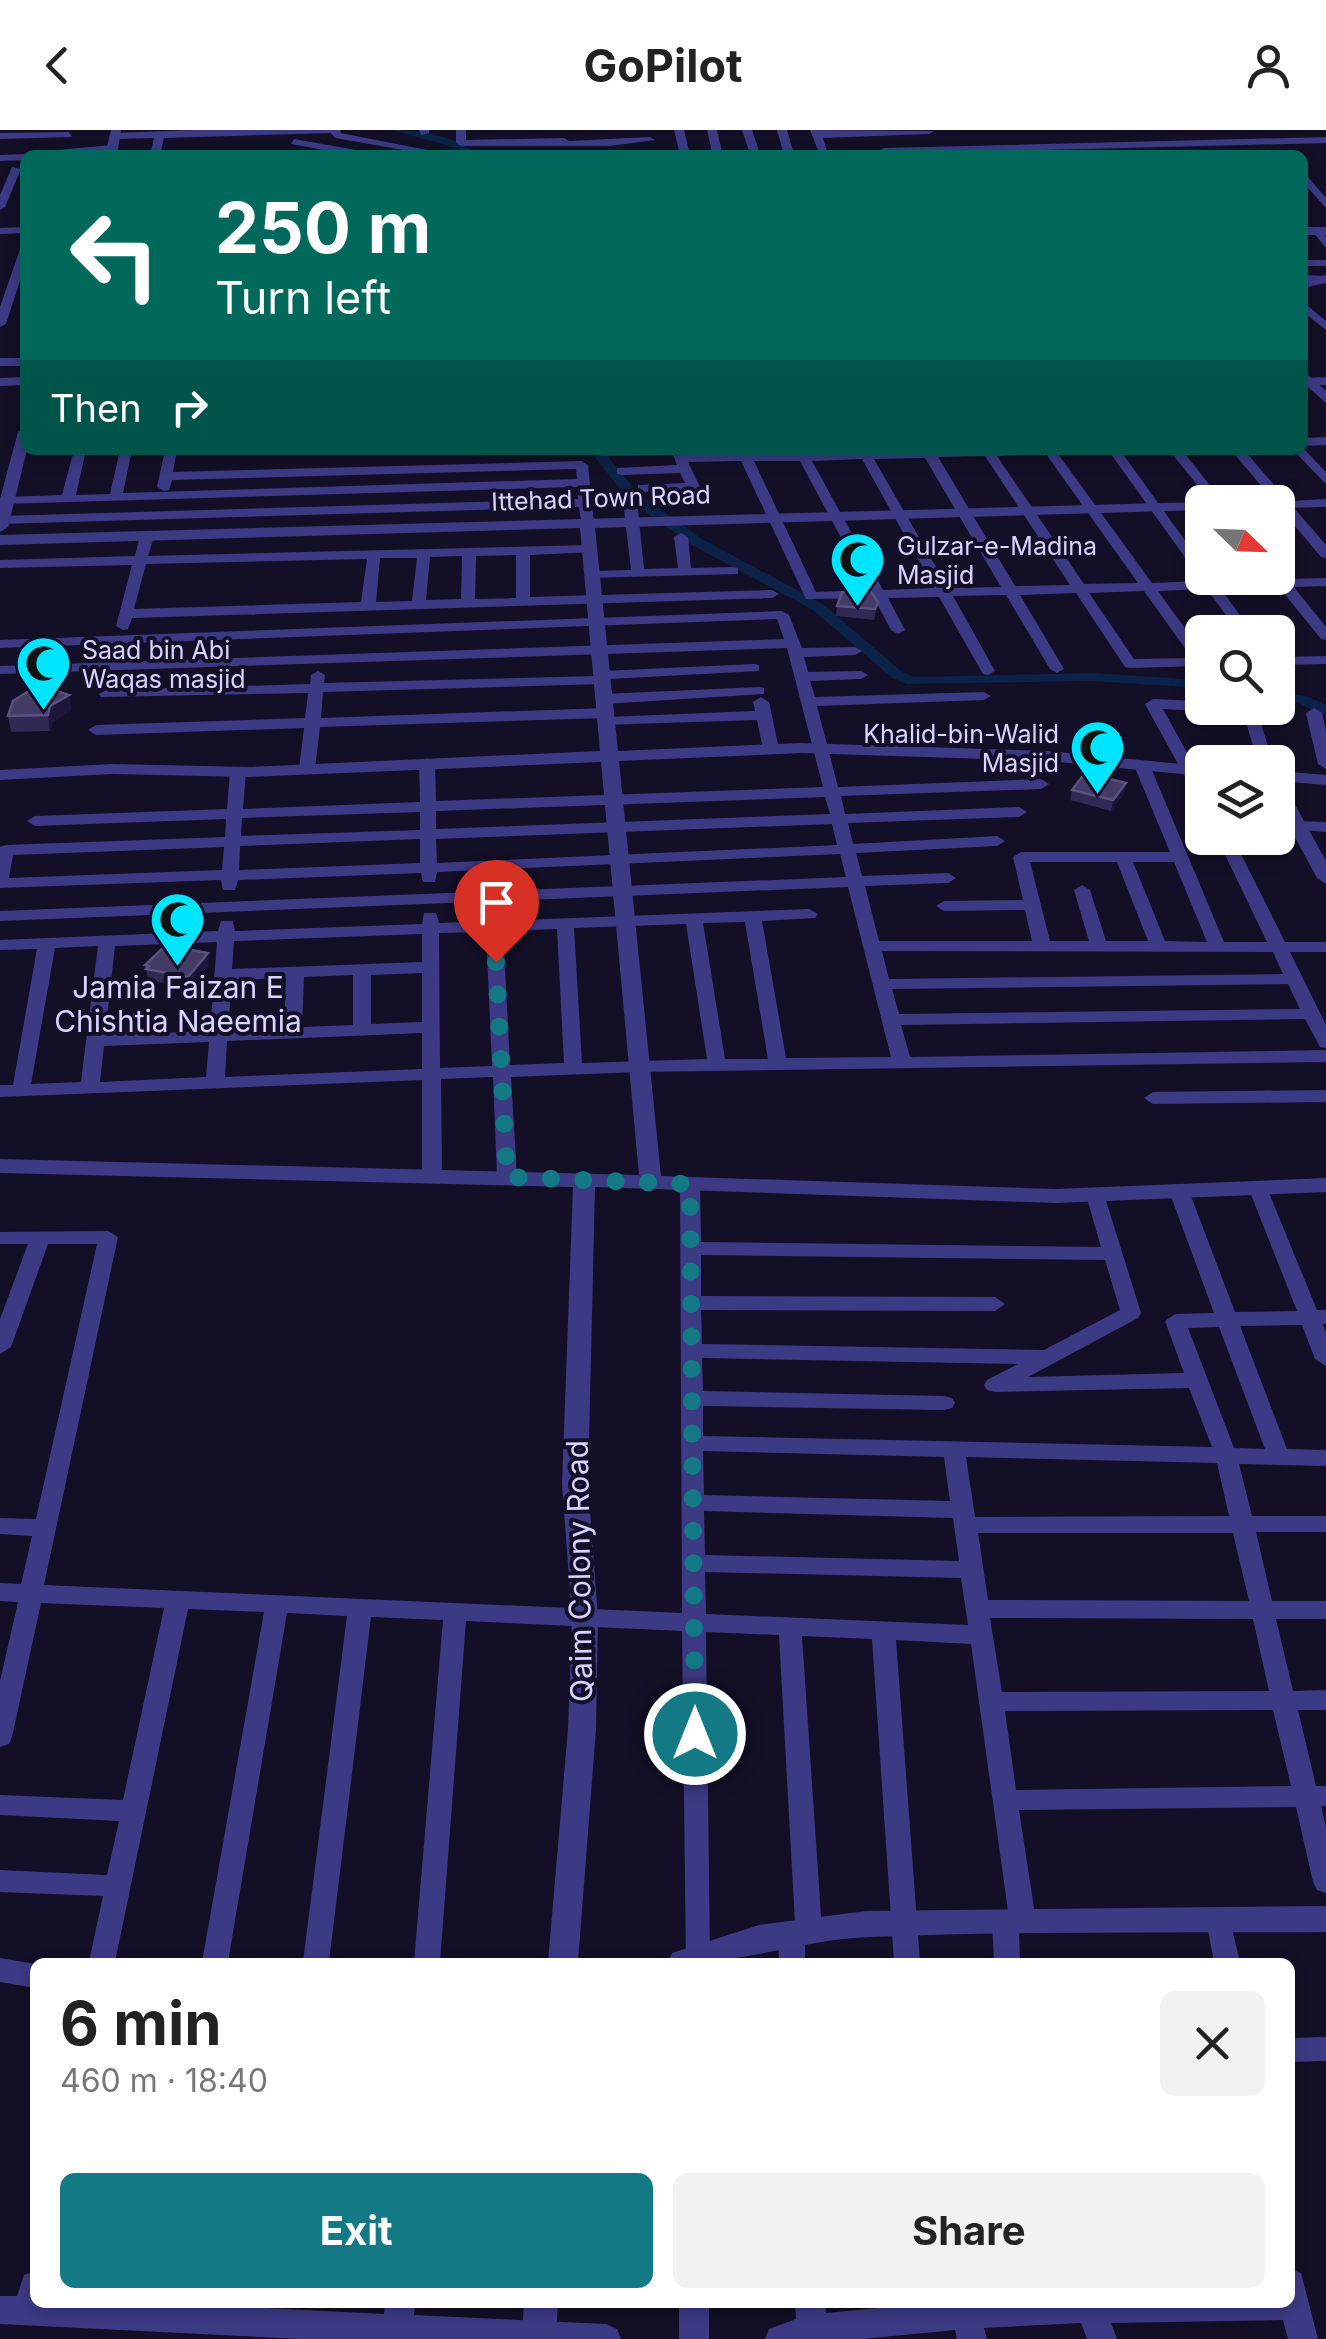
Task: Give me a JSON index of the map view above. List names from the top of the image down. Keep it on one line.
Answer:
{"streets":{"street":["Ittehad Town Road","Qaim Colony Road"]},"places":{"mosque":["Gulzar-e-Madina Masjid","Saad bin Abi Waqas masjid","Khalid-bin-Walid Masjid","Jamia Faizan E Chishtia Naeemia"]},"north":"bottom right","page":{"header":"GoPilot","turn":["250 m","Turn left"],"then":"Then","heading":["6 min","460 m · 18:40"],"buttons":["Exit","Share"]}}
